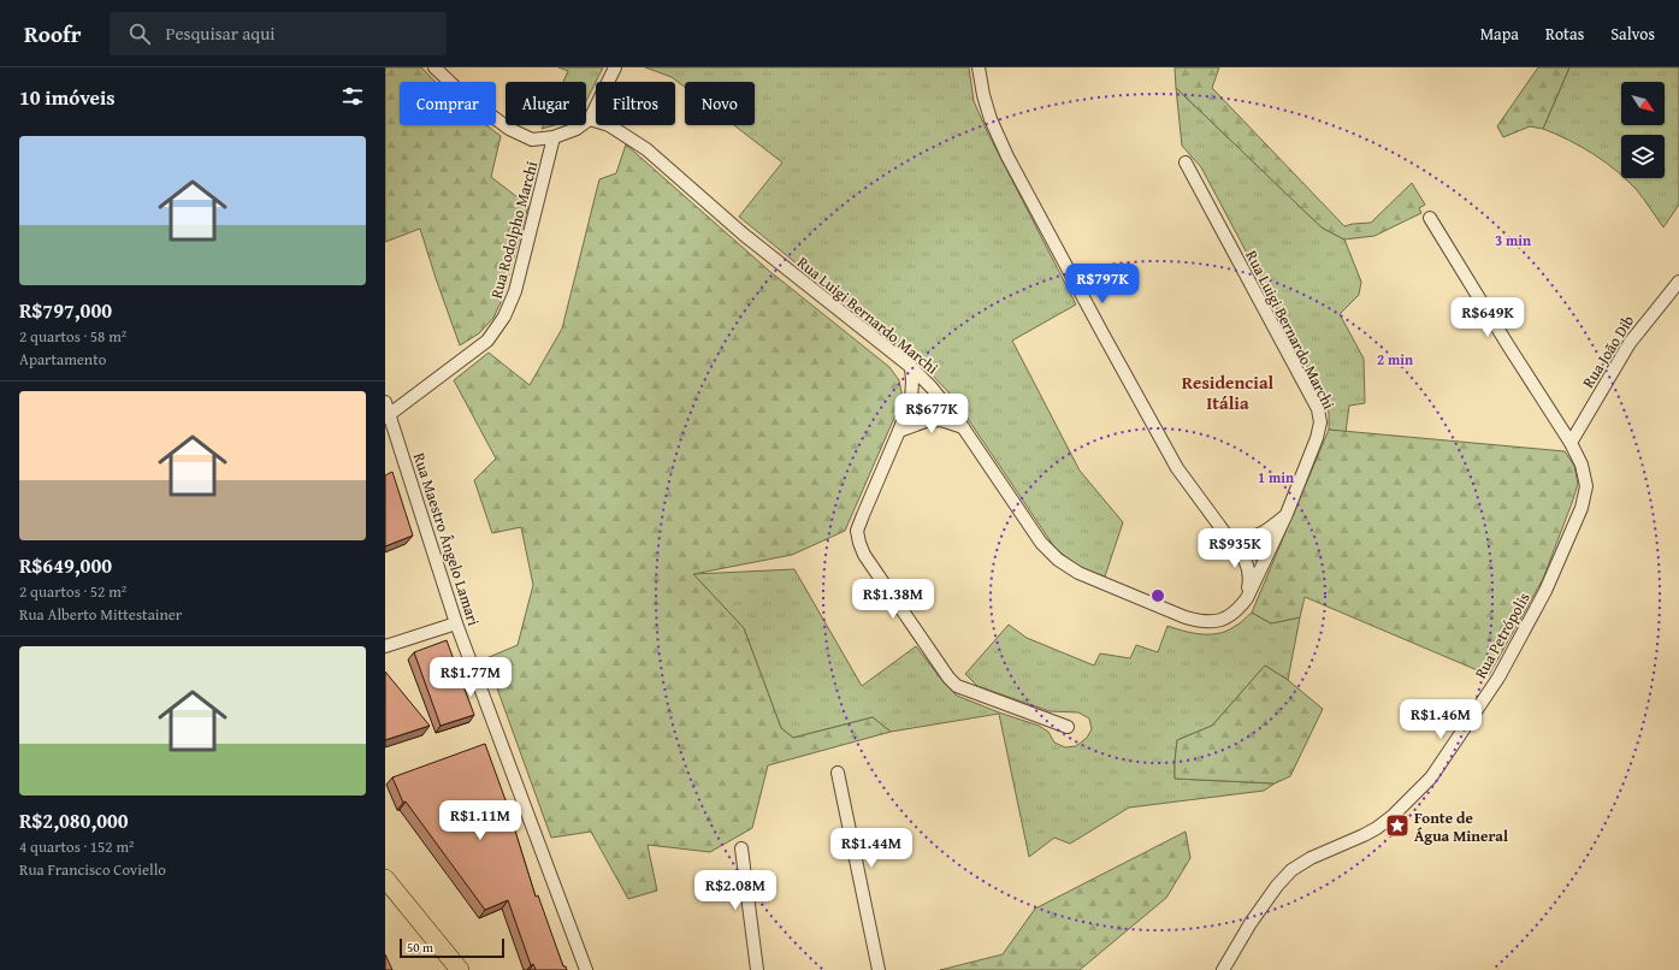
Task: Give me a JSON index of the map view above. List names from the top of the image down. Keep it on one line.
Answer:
{"streets":{"street":["Rua Rodolpho Marchi","Rua Luigi Bernardo Marchi","Rua João Dib","Rua Maestro Ângelo Lamari","Rua Petrópolis"]},"crossings":[["Rua Rodolpho Marchi","Rua Maestro Ângelo Lamari"],["Rua João Dib","Rua Petrópolis"]],"districts":["Residencial Itália"],"places":{"place":["Fonte de Água Mineral"]},"scale_bar":"50 m","north":"bottom right","page":{"header":"Roofr","search":"Pesquisar aqui","nav":["Mapa","Rotas","Salvos"],"heading":"10 imóveis","chip":["Comprar","Alugar","Filtros","Novo"],"list":[{"name":"R$797,000","note":"2 quartos · 58 m² · Apartamento"},{"name":"R$649,000","note":"2 quartos · 52 m² · Rua Alberto Mittestainer"},{"name":"R$2,080,000","note":"4 quartos · 152 m² · Rua Francisco Coviello"}],"price":["R$797K","R$649K","R$677K","R$935K","R$1.38M","R$1.77M","R$1.46M","R$1.11M","R$1.44M","R$2.08M"],"scale":"50 m"},"rings":["3 min","2 min","1 min"]}
